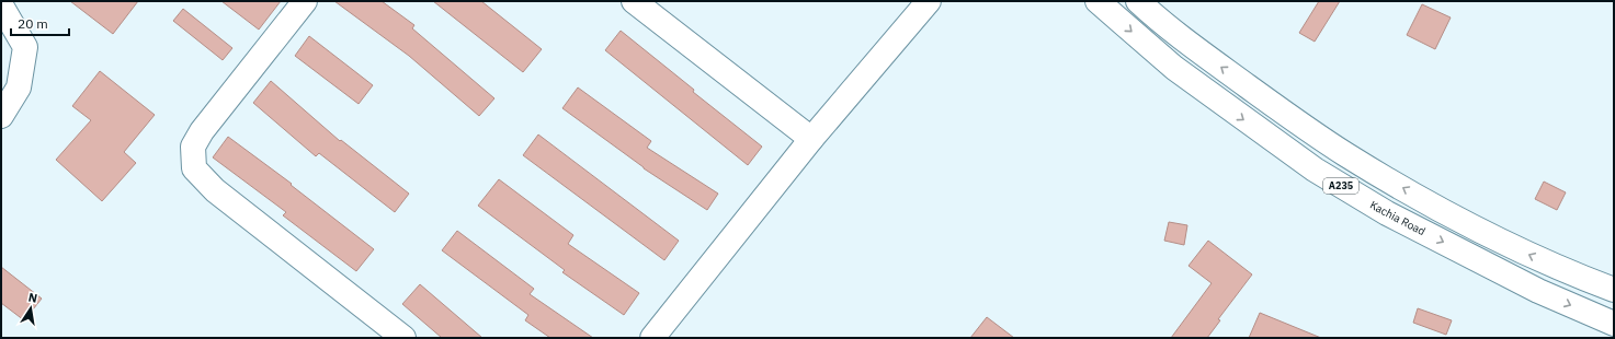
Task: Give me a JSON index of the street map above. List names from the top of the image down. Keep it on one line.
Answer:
{"streets":{"main road":["A235","Kachia Road"]},"scale_bar":"20 m","north":"top"}
